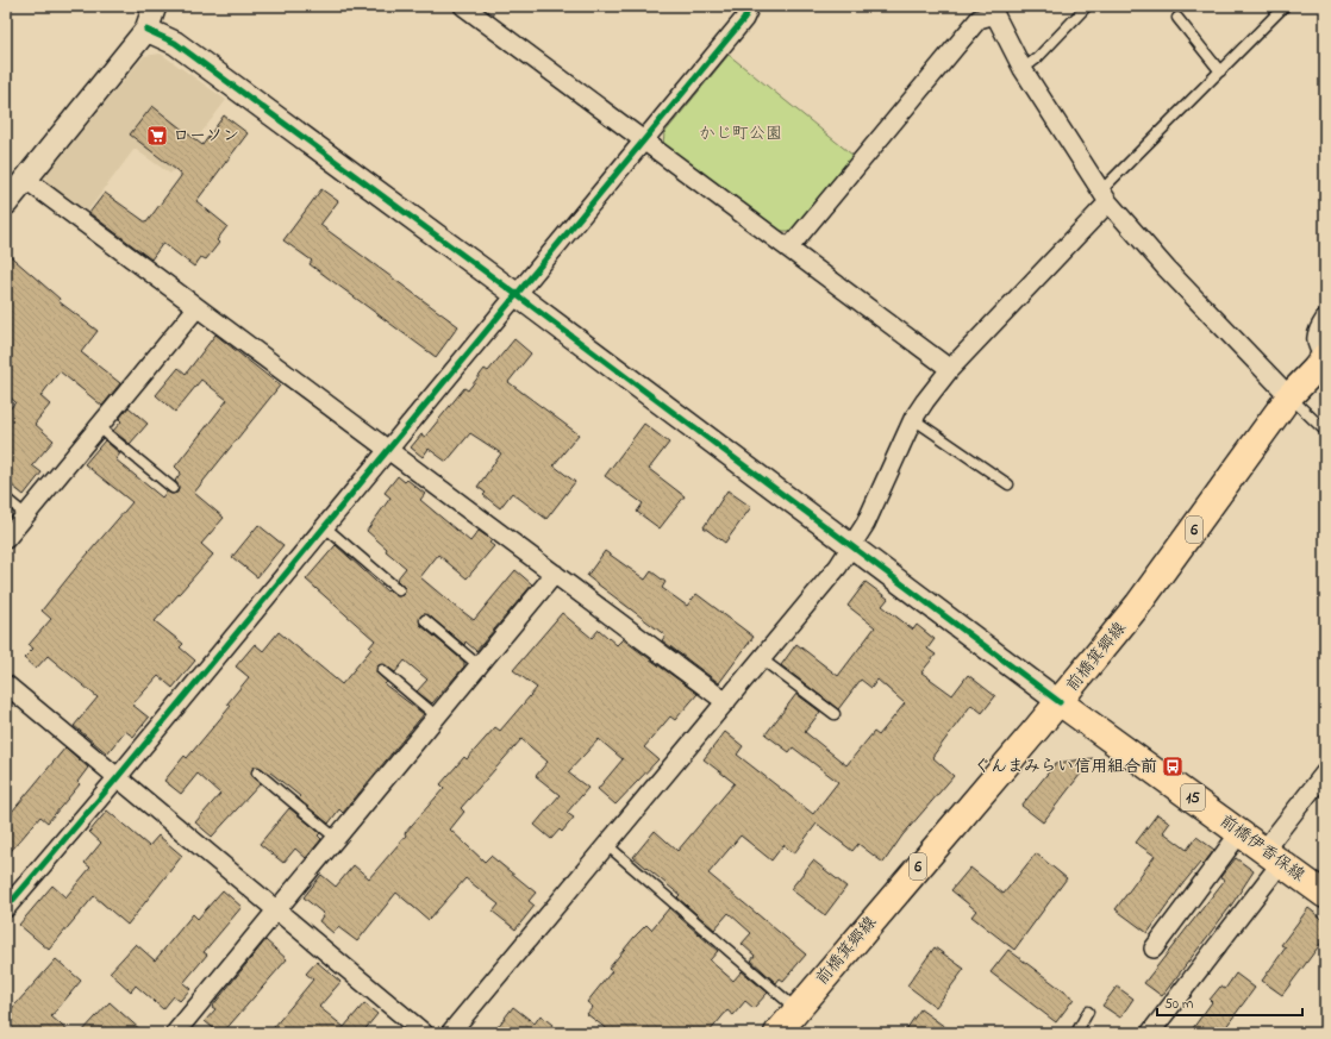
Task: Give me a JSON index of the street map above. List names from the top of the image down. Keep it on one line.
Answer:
{"streets":{"main road":["6","前橋箕郷線","15","前橋伊香保線"]},"crossings":[["前橋箕郷線","前橋伊香保線"]],"parks":["かじ町公園"],"places":{"supermarket":["ローソン"],"bus stop":["ぐんまみらい信用組合前"]},"scale_bar":"50 m"}
